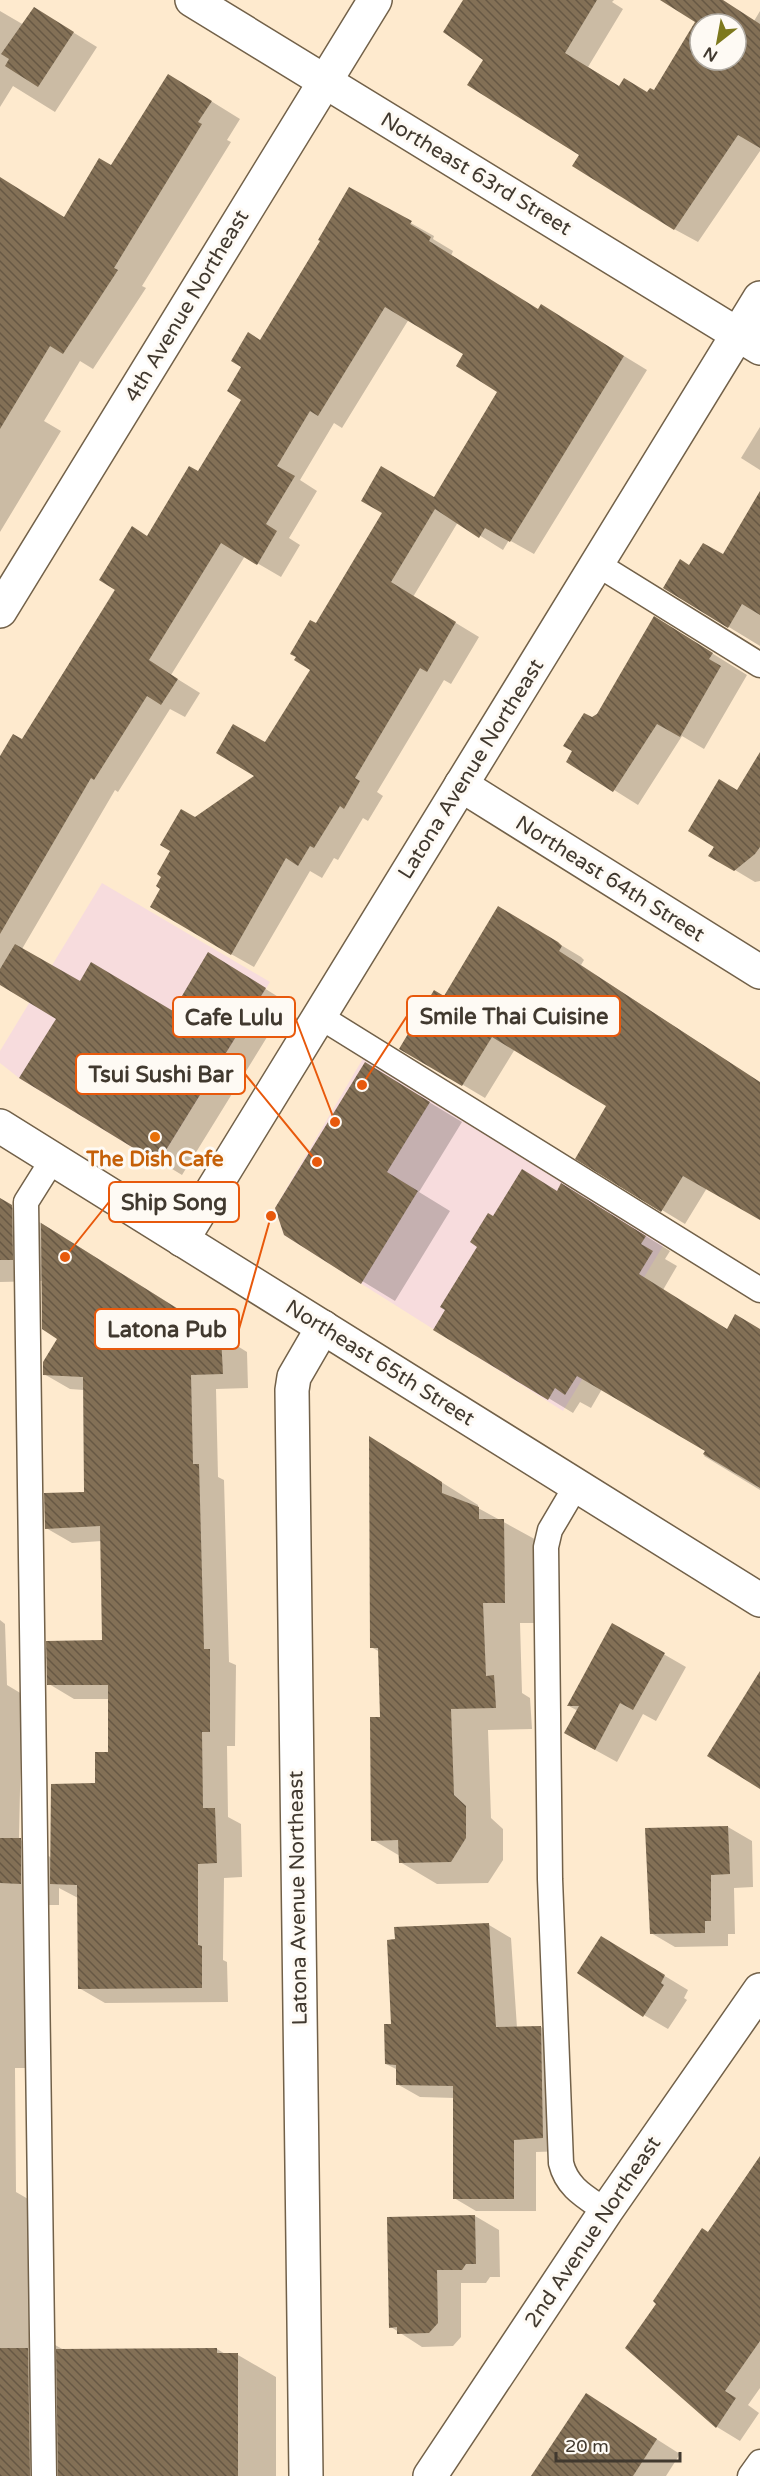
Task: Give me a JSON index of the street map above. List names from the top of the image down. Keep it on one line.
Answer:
{"streets":{"street":["Northeast 63rd Street","4th Avenue Northeast","Latona Avenue Northeast","Northeast 64th Street","Northeast 65th Street","2nd Avenue Northeast"]},"crossings":[["Northeast 63rd Street","4th Avenue Northeast"],["Northeast 63rd Street","Latona Avenue Northeast"],["Latona Avenue Northeast","Northeast 64th Street"],["Latona Avenue Northeast","Northeast 65th Street"]],"places":["Smile Thai Cuisine","Cafe Lulu","The Dish Cafe","Tsui Sushi Bar","Latona Pub","Ship Song"],"scale_bar":"20 m","north":"bottom left"}
